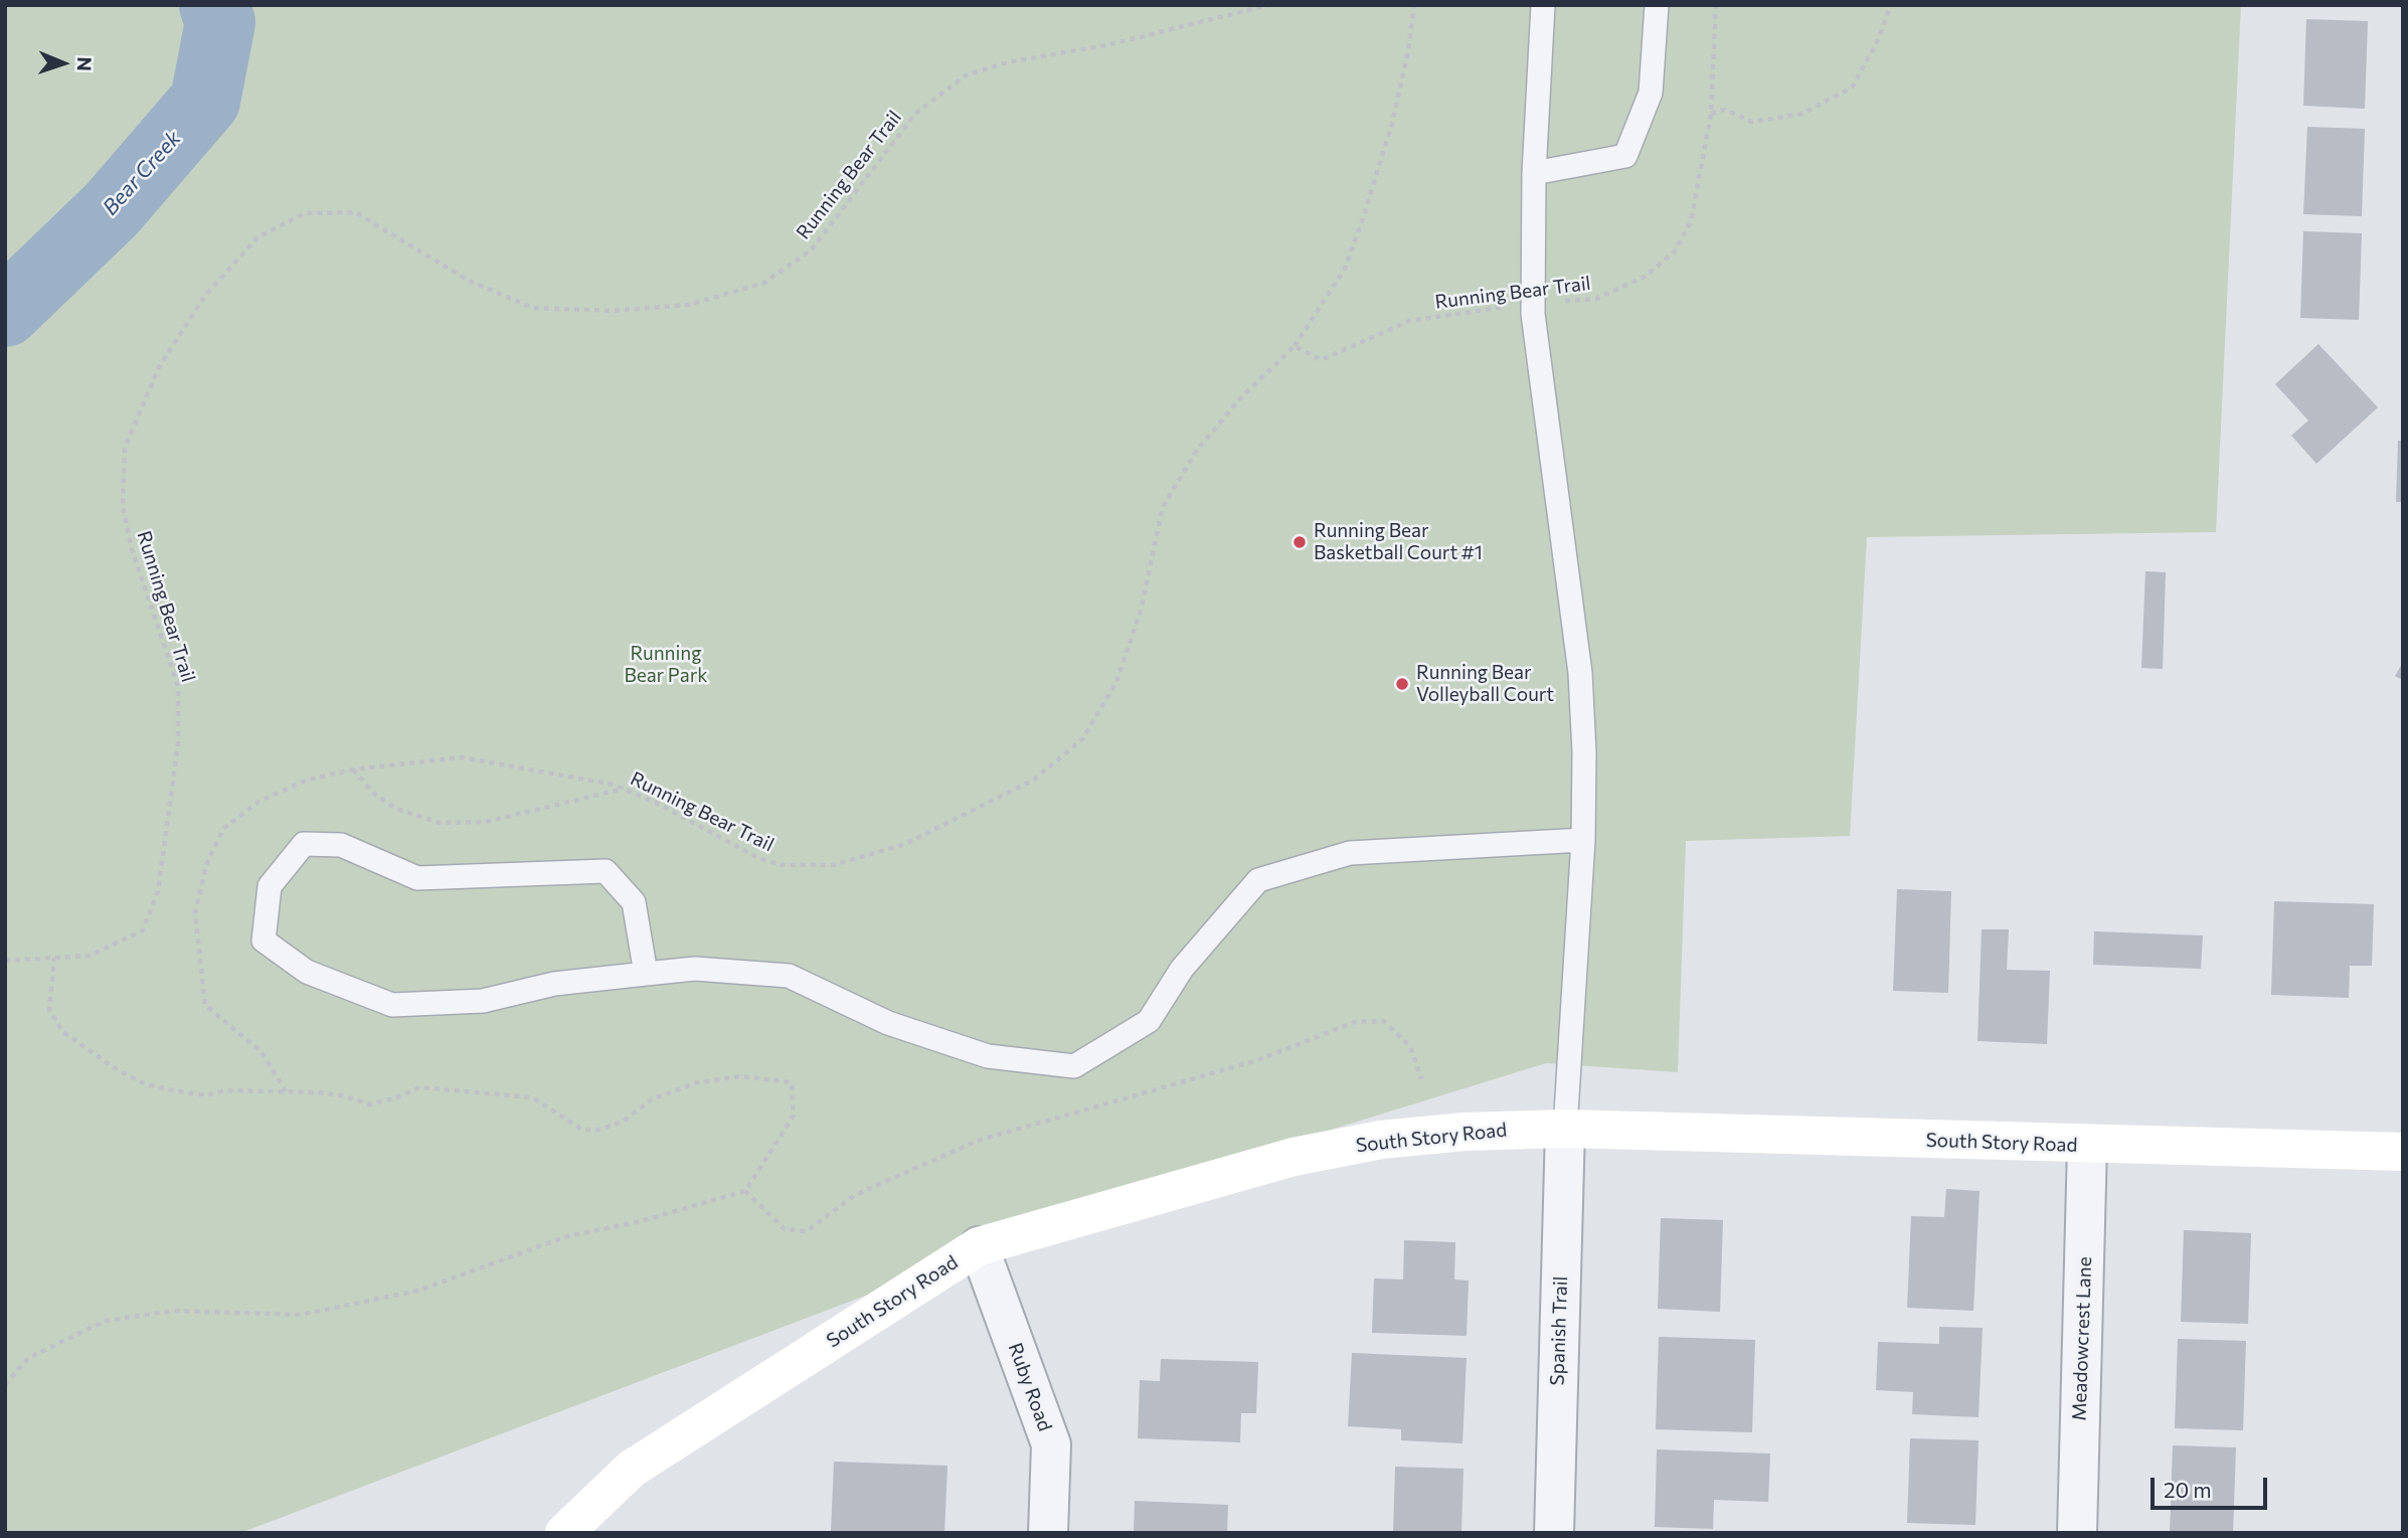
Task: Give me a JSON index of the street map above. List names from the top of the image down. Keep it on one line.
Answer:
{"streets":{"main road":["South Story Road"],"street":["Spanish Trail","Meadowcrest Lane","Ruby Road"],"path":["Running Bear Trail"]},"crossings":[["South Story Road","Spanish Trail"],["South Story Road","Meadowcrest Lane"],["South Story Road","Ruby Road"]],"water":["Bear Creek"],"parks":["Running Bear Park"],"places":["Running Bear Basketball Court #1","Running Bear Volleyball Court"],"scale_bar":"20 m","north":"right"}
